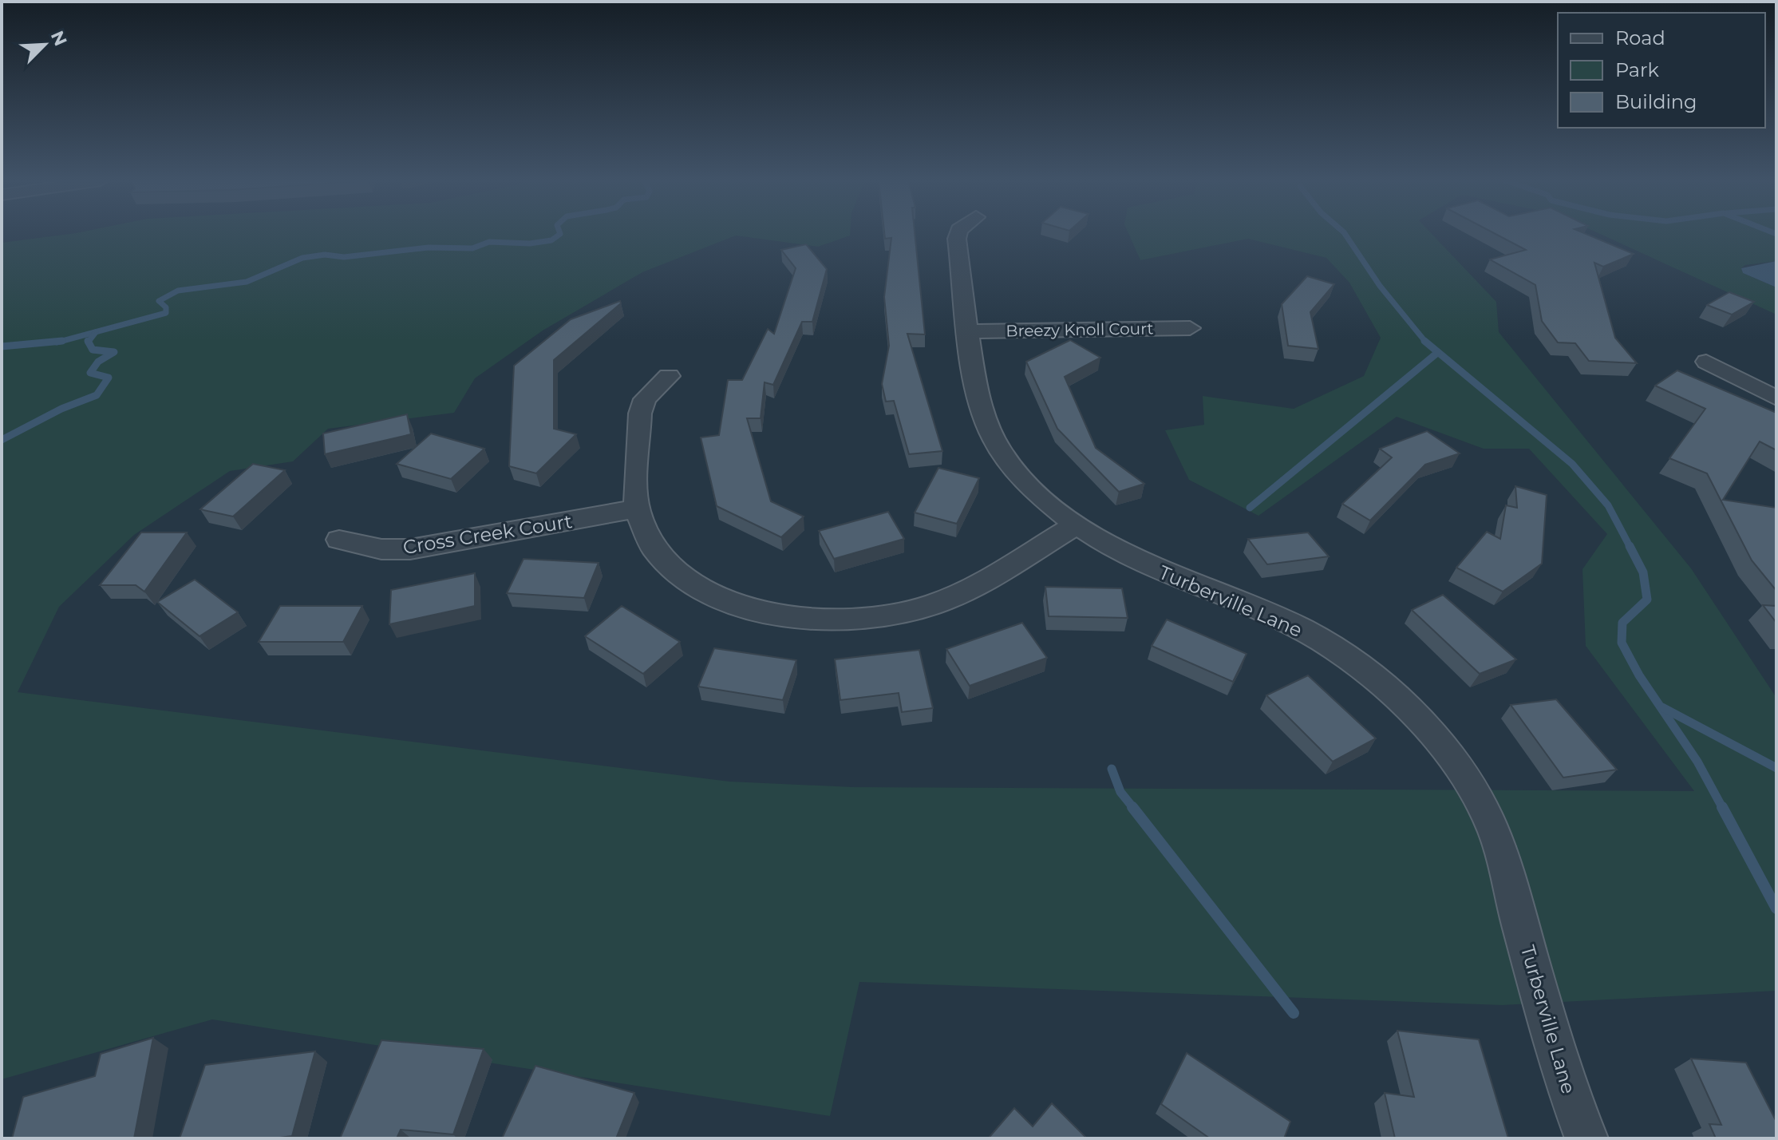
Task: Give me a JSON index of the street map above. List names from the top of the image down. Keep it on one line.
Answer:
{"streets":{"street":["Breezy Knoll Court","Cross Creek Court","Turberville Lane"]},"crossings":[["Breezy Knoll Court","Turberville Lane"]],"legend":["Road","Park","Building"],"north":"top right"}
